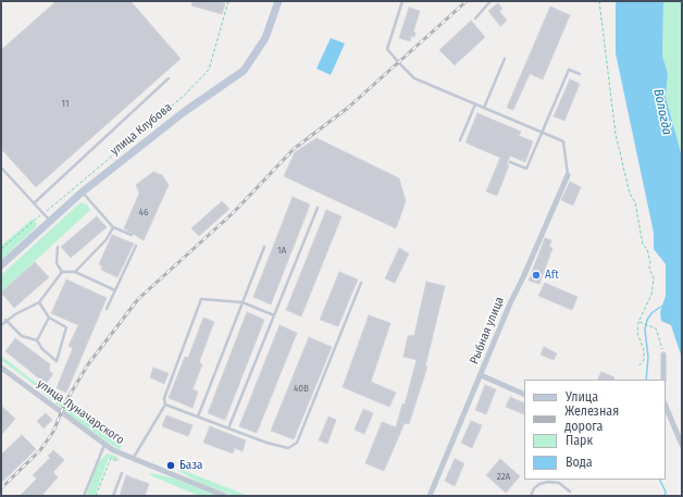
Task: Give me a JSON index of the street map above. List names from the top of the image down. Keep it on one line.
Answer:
{"streets":{"main road":["улица Клубова"],"street":["Рыбная улица","улица Луначарского"]},"water":["Вологда"],"places":["Aft","База"],"house_numbers":["11","46","1А","40В","22А"],"legend":["Улица","Железная дорога","Парк","Вода"]}
